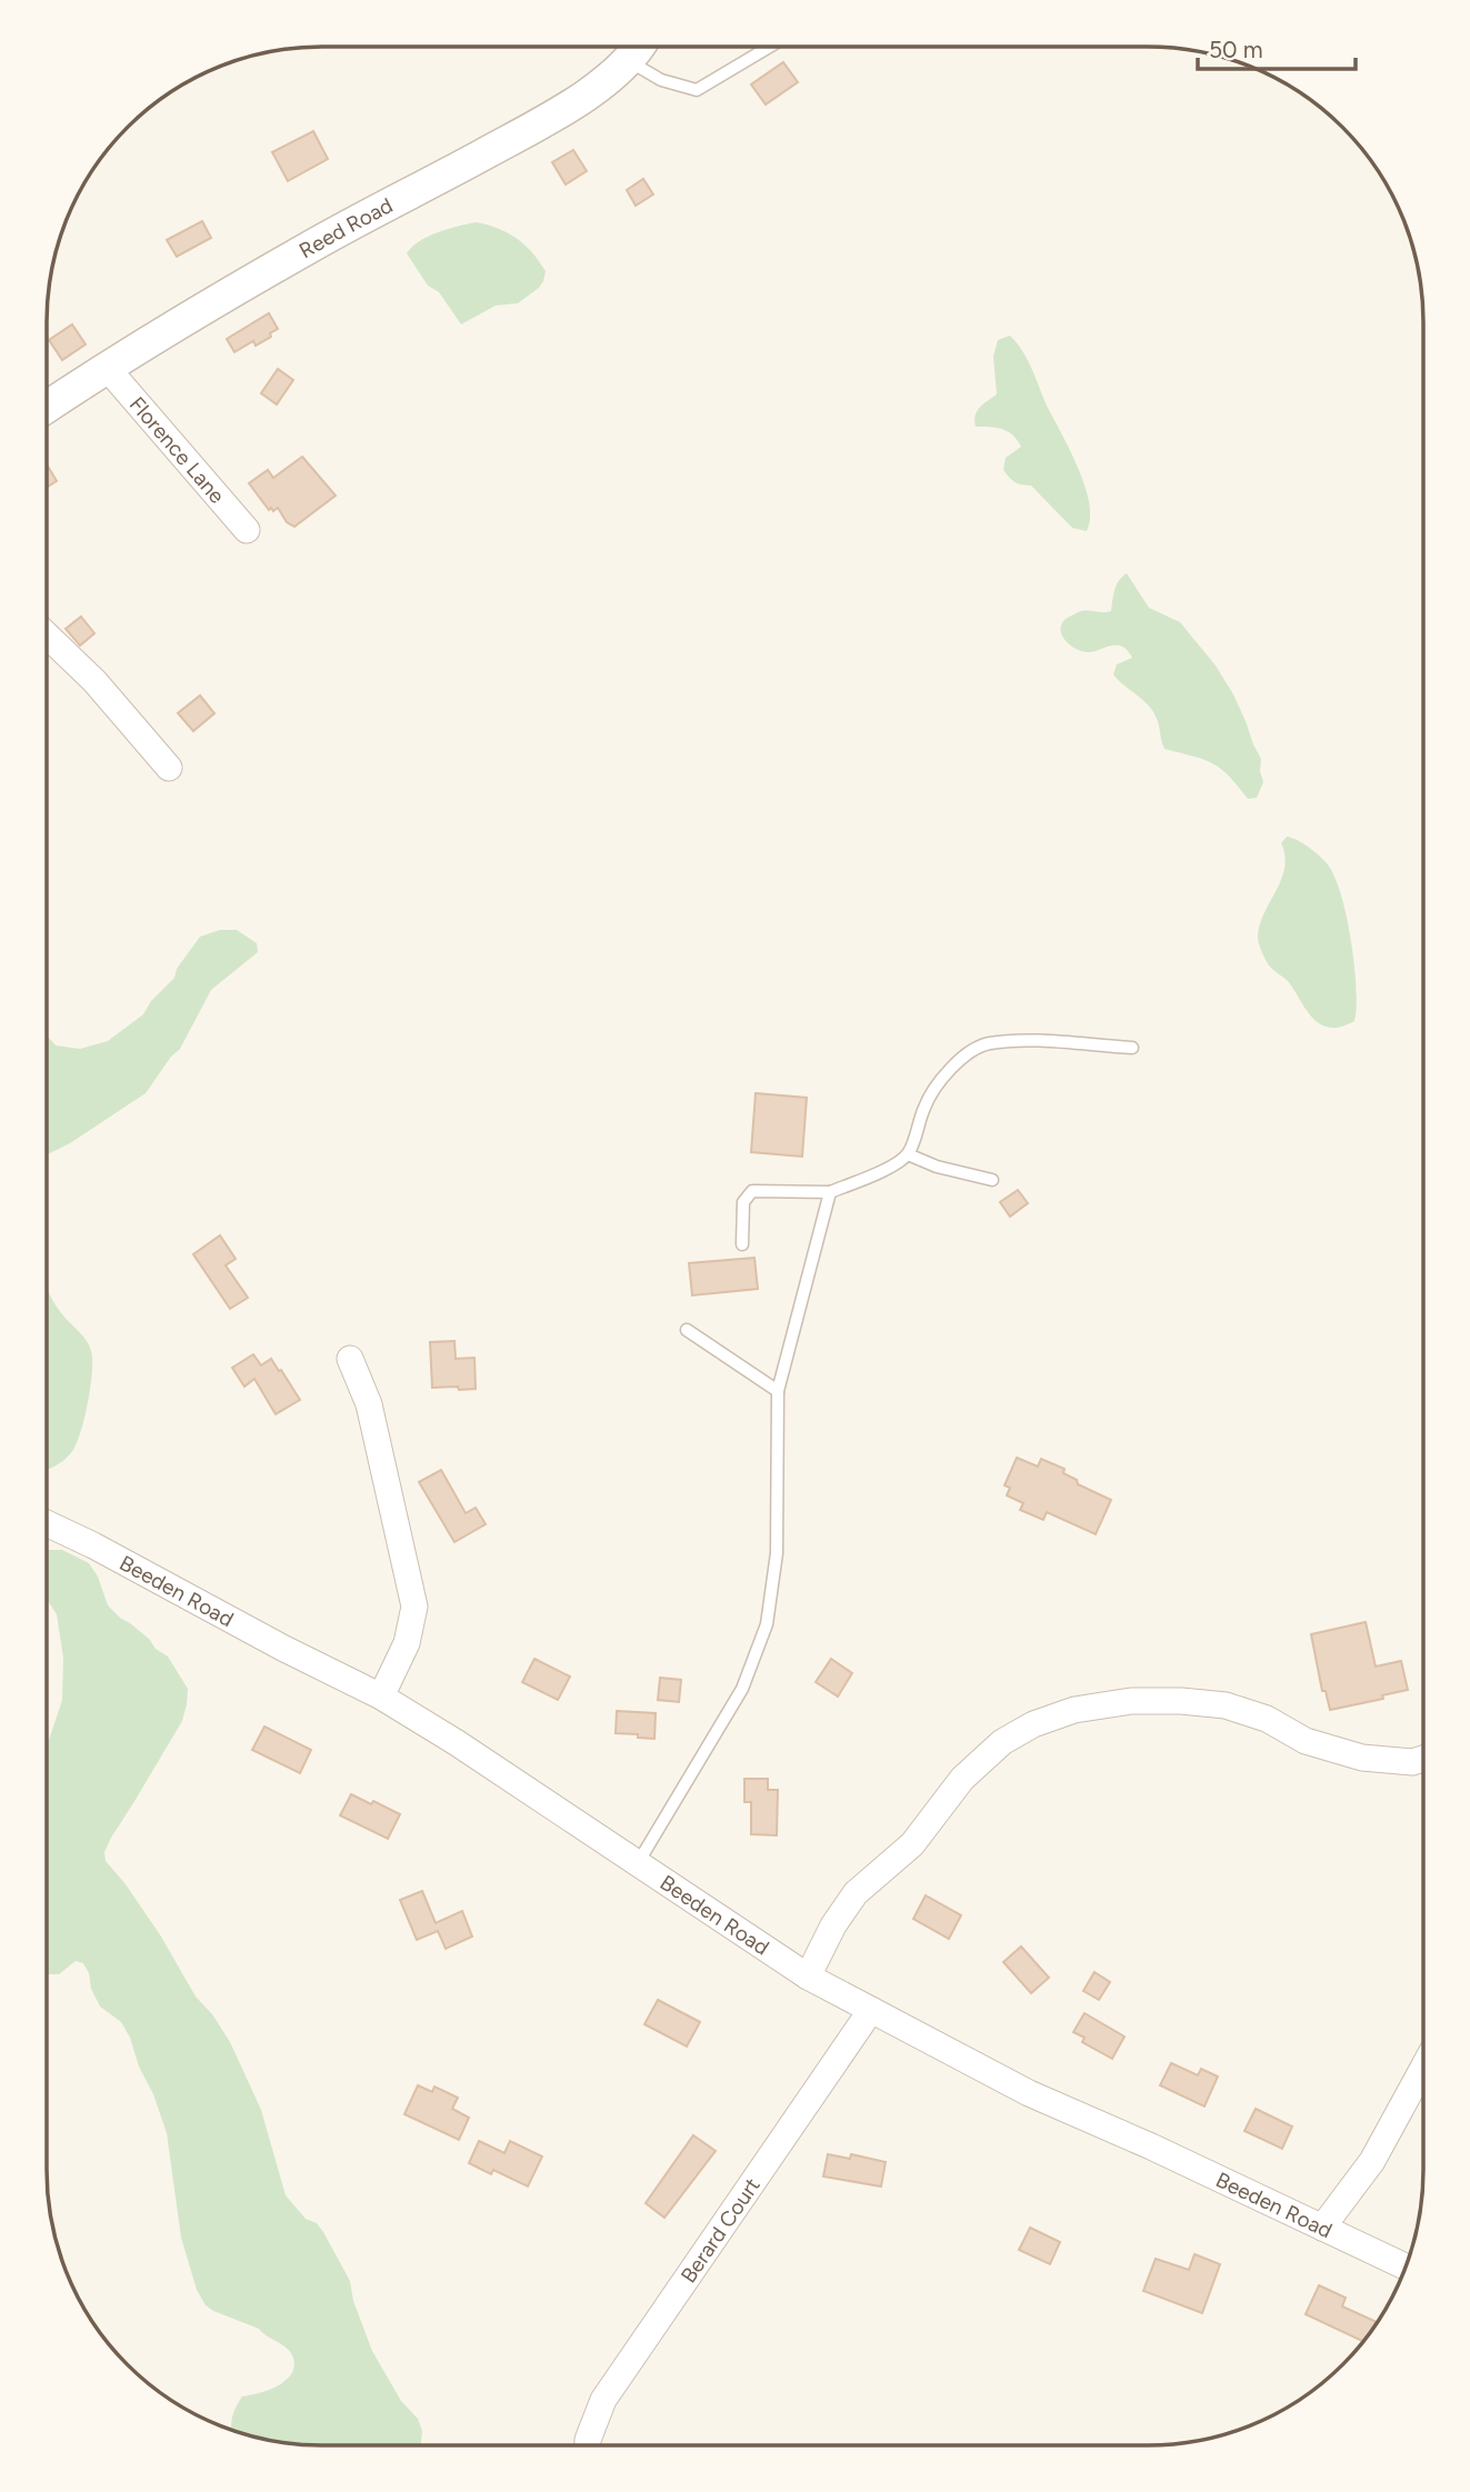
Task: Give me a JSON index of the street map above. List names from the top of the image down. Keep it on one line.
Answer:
{"streets":{"street":["Reed Road","Florence Lane","Beeden Road","Berard Court"]},"crossings":[["Reed Road","Florence Lane"],["Beeden Road","Berard Court"]],"scale_bar":"50 m"}
